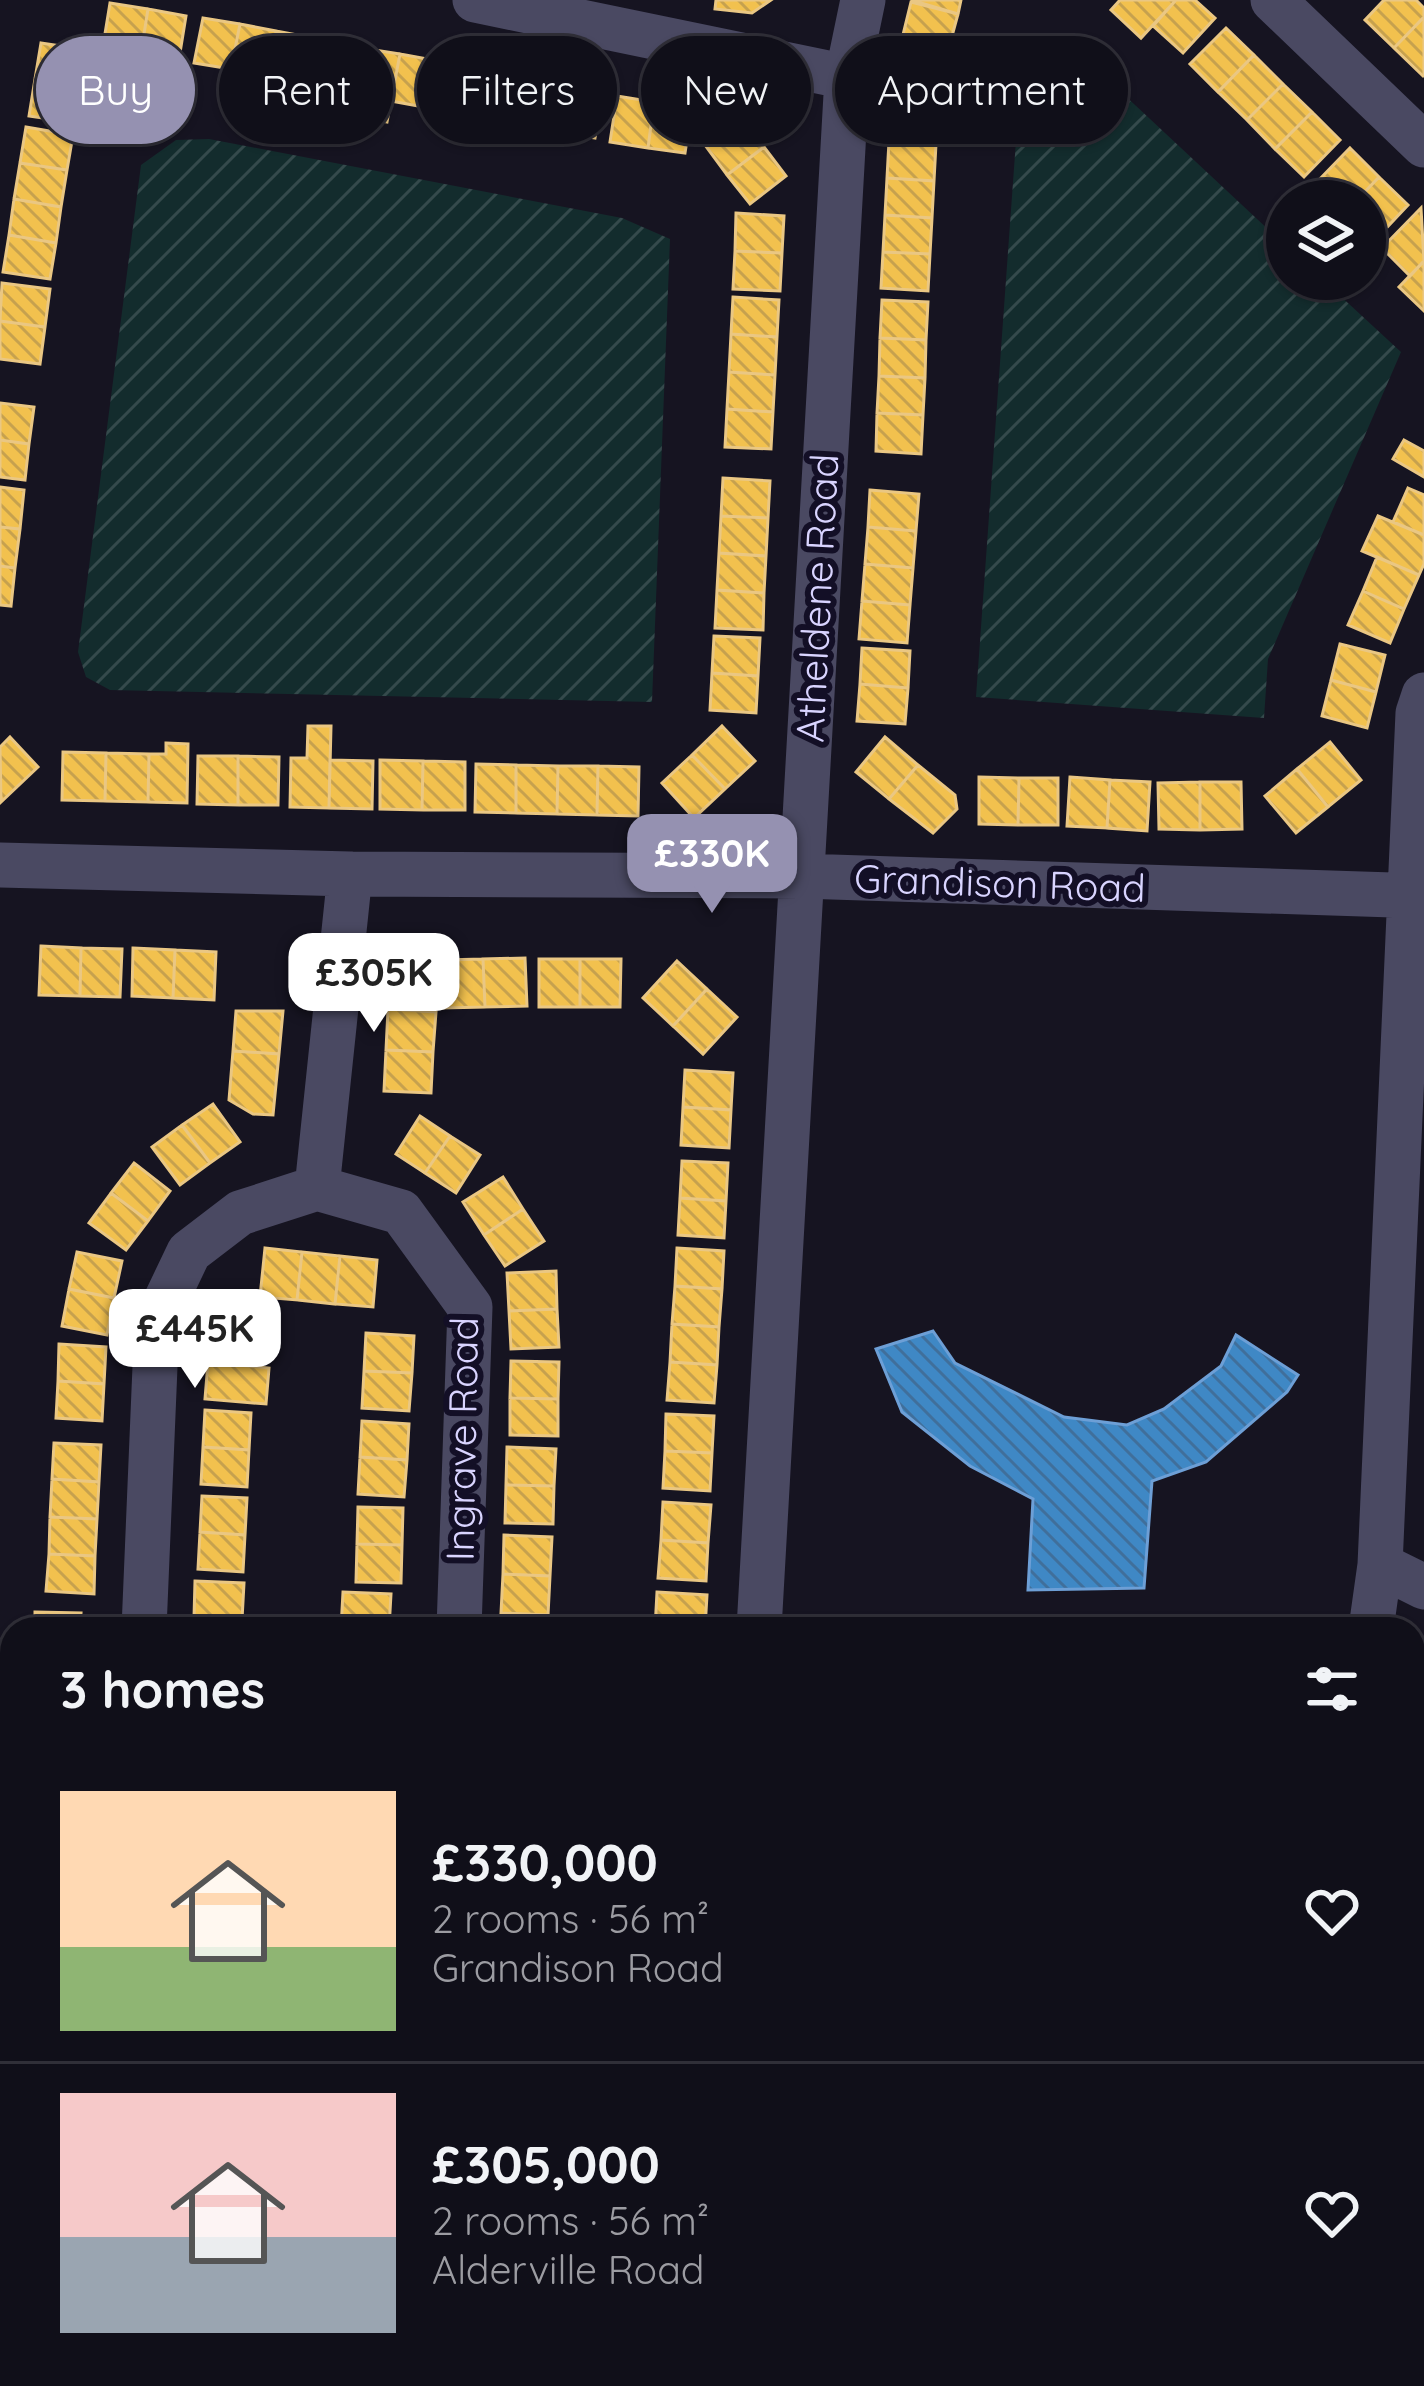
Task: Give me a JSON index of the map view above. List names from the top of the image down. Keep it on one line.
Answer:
{"streets":{"street":["Atheldene Road","Grandison Road","Ingrave Road"]},"crossings":[["Atheldene Road","Grandison Road"]],"page":{"chip":["Buy","Rent","Filters","New","Apartment"],"price":["£330K","£305K","£445K"],"heading":"3 homes","list":[{"name":"£330,000","note":"2 rooms · 56 m² · Grandison Road"},{"name":"£305,000","note":"2 rooms · 56 m² · Alderville Road"}]}}
